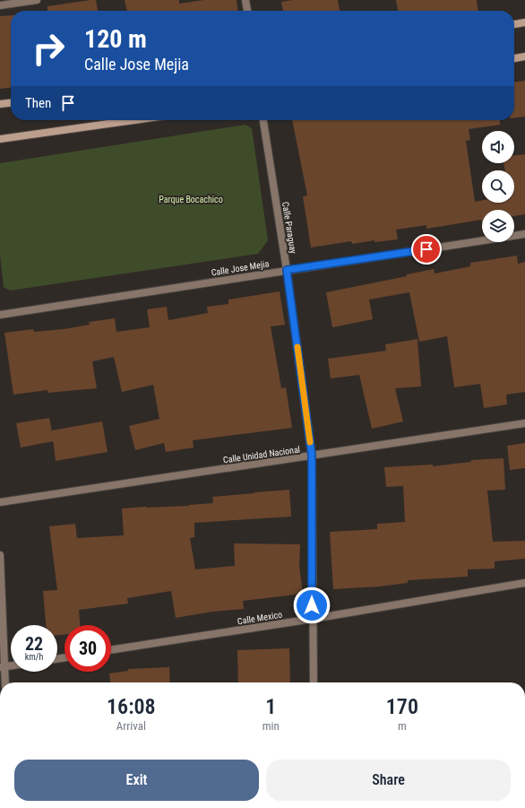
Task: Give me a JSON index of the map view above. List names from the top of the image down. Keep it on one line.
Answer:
{"streets":{"street":["Calle Paraguay","Calle Jose Mejia","Calle Unidad Nacional","Calle Mexico"]},"crossings":[["Calle Paraguay","Calle Jose Mejia"],["Calle Paraguay","Calle Unidad Nacional"],["Calle Paraguay","Calle Mexico"]],"parks":["Parque Bocachico"],"page":{"turn":["120 m","Calle Jose Mejia"],"then":"Then","speed":"22 km/h","limit":"30","eta":["16:08","Arrival","1","min","170","m"],"buttons":["Exit","Share"]}}
